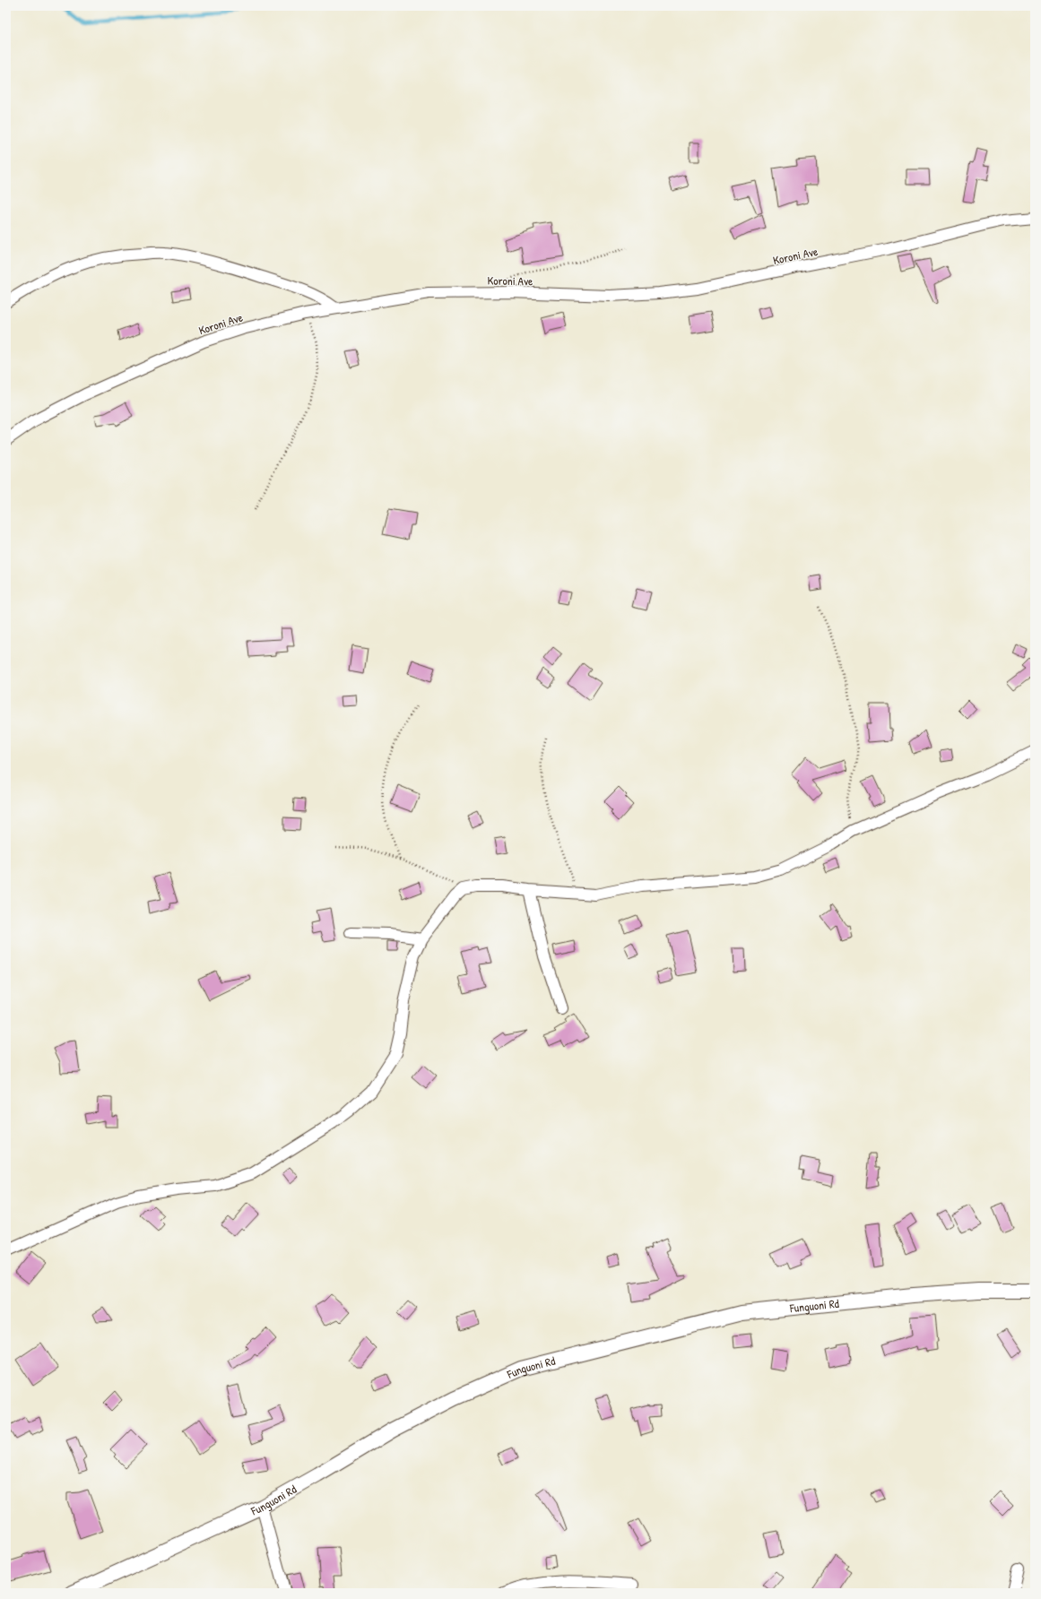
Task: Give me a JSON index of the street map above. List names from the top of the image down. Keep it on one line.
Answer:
{"streets":{"street":["Koroni Ave","Funguoni Rd"]}}
